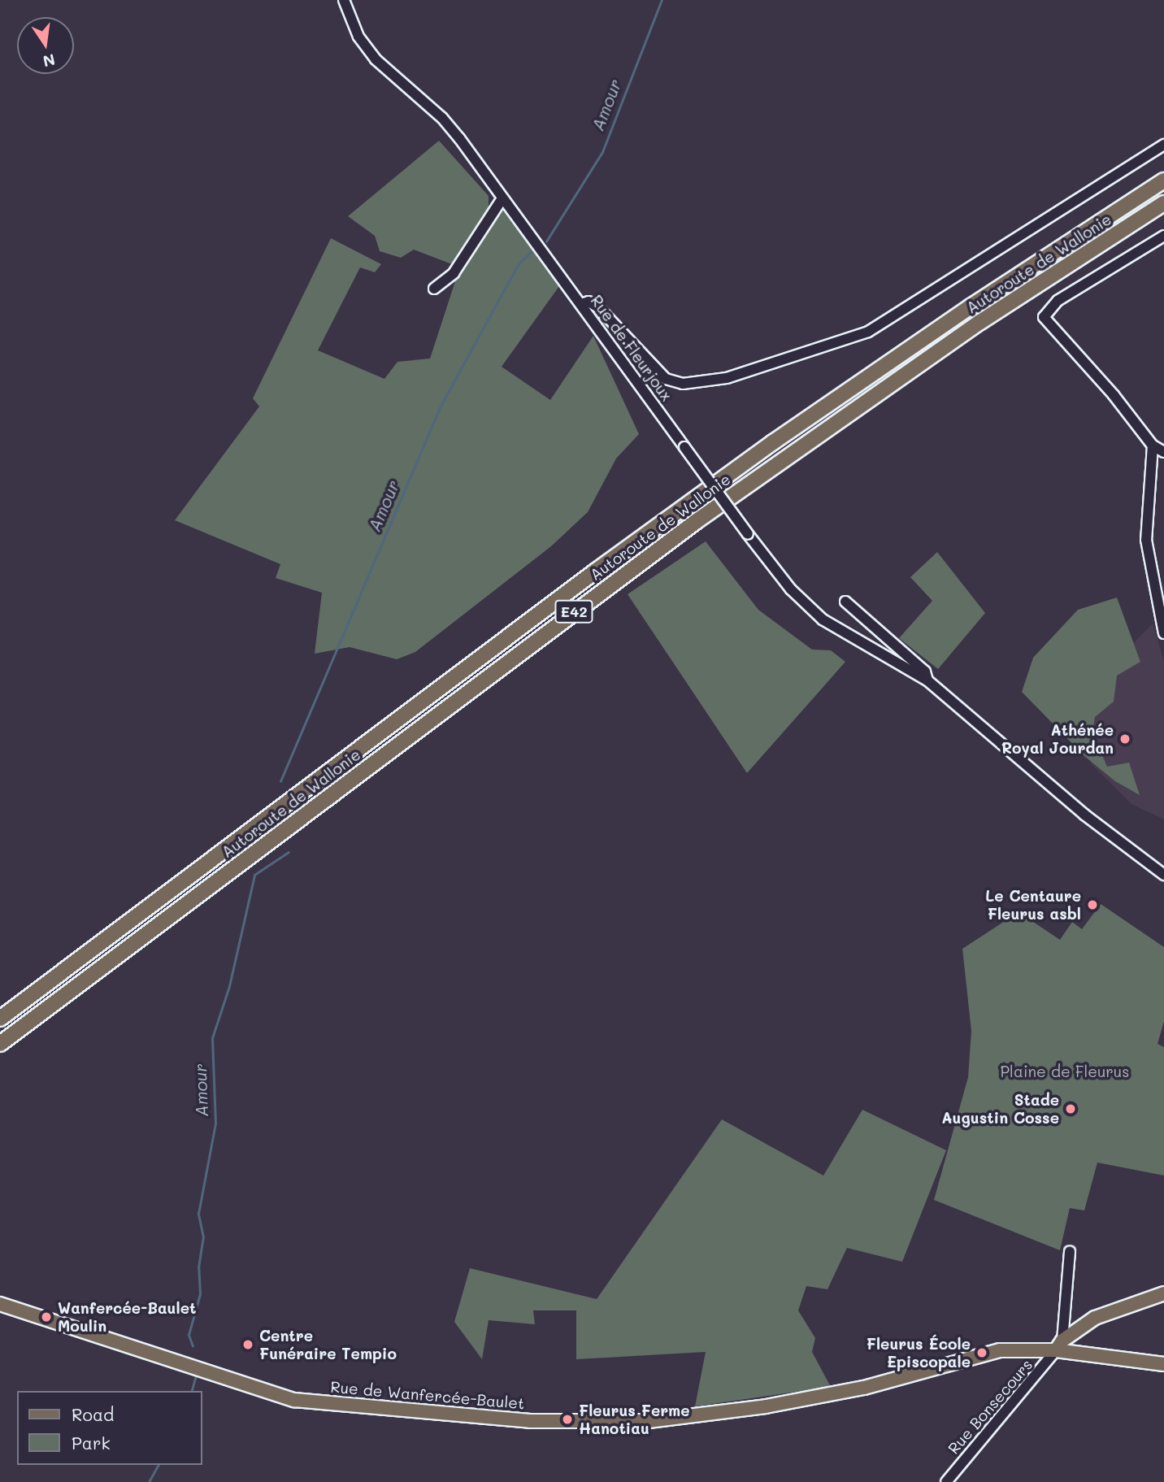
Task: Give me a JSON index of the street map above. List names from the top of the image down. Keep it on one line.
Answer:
{"streets":{"highway":["Autoroute de Wallonie","E42"],"main road":["Rue de Wanfercée-Baulet"],"street":["Rue de Fleurjoux","Rue Bonsecours"]},"crossings":[["Rue de Wanfercée-Baulet","Rue Bonsecours"]],"water":["Amour"],"parks":["Plaine de Fleurus"],"places":["Athénée Royal Jourdan","Le Centaure Fleurus asbl","Stade Augustin Cosse","Wanfercée-Baulet Moulin","Centre Funéraire Tempio","Fleurus École Episcopale","Fleurus Ferme Hanotiau"],"legend":["Road","Park"],"north":"bottom"}
